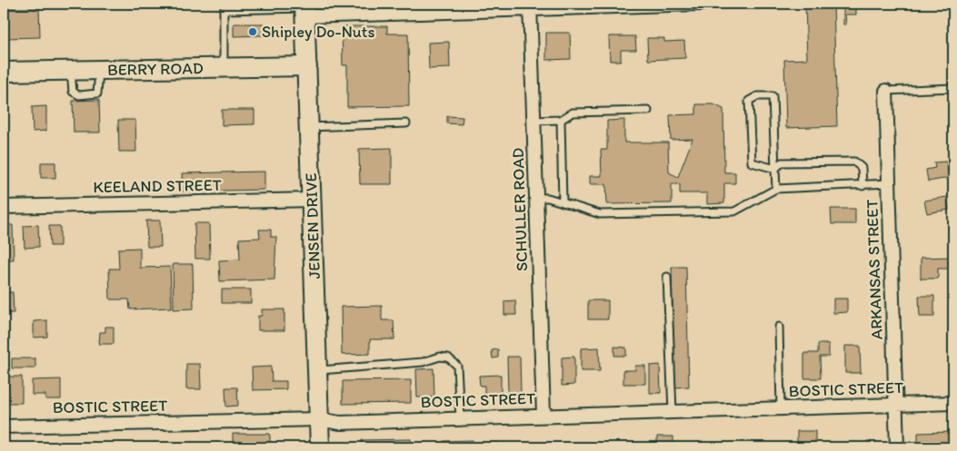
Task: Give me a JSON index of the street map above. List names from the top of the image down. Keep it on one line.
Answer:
{"streets":{"main road":["BERRY ROAD","JENSEN DRIVE"],"street":["KEELAND STREET","SCHULLER ROAD","ARKANSAS STREET","BOSTIC STREET"]},"crossings":[["BERRY ROAD","JENSEN DRIVE"],["KEELAND STREET","JENSEN DRIVE"],["SCHULLER ROAD","BOSTIC STREET"],["JENSEN DRIVE","BOSTIC STREET"],["ARKANSAS STREET","BOSTIC STREET"]],"places":["Shipley Do-Nuts"]}
